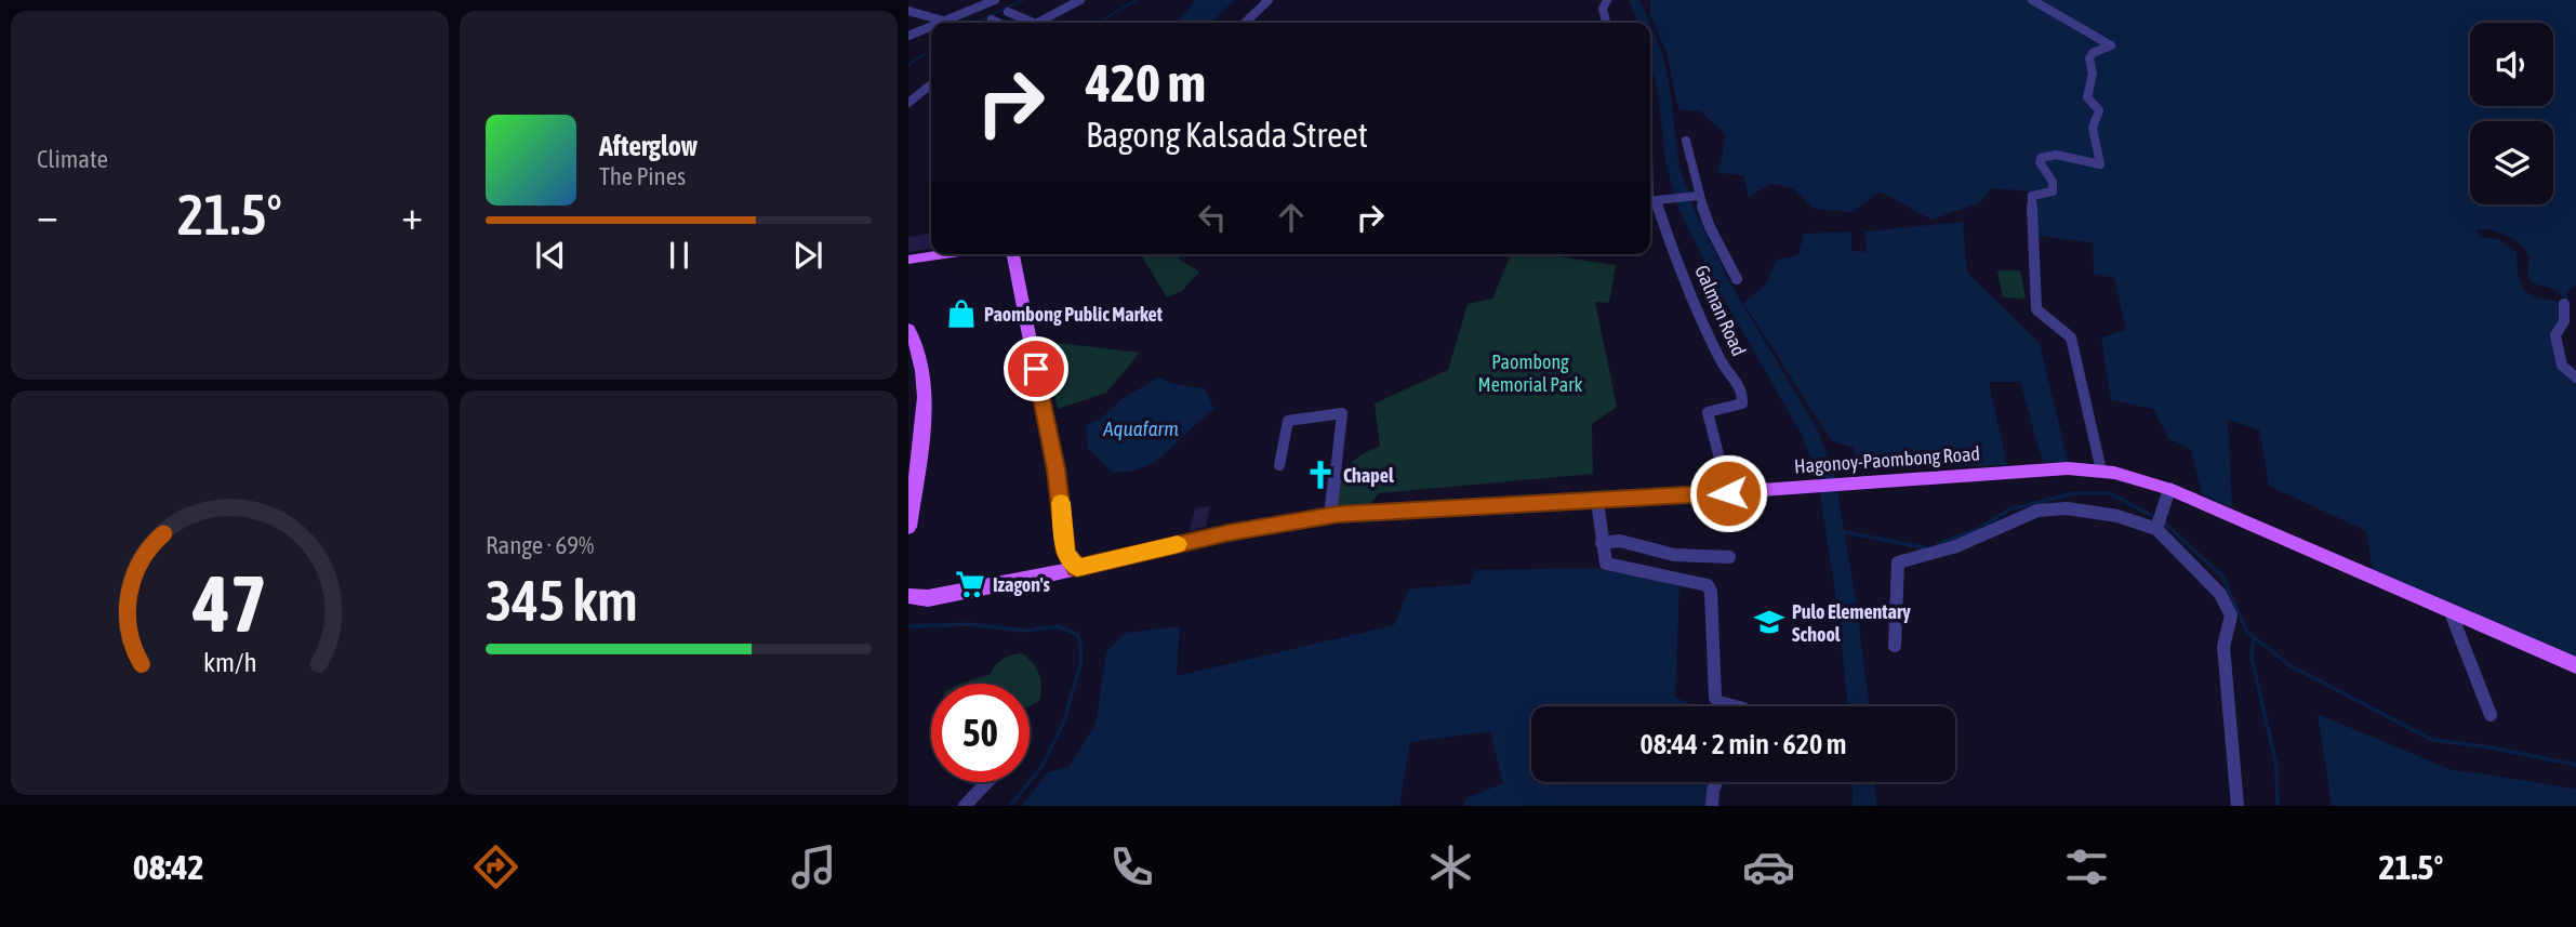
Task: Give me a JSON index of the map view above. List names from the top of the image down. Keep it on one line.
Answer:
{"streets":{"main road":["Hagonoy-Paombong Road"],"street":["Galman Road"]},"crossings":[["Galman Road","Hagonoy-Paombong Road"]],"water":["Aquafarm"],"parks":["Paombong Memorial Park"],"places":{"shop":["Paombong Public Market"],"church":["Chapel"],"supermarket":["Izagon's"],"school or university":["Pulo Elementary School"]},"page":{"tile":["Climate",["Range · 69%","345 km"]],"turn":["420 m","Bagong Kalsada Street"],"song":["Afterglow","The Pines"],"heat":["−","21.5°","+"],"limit":"50","trip":"08:44 · 2 min · 620 m","tabs":["08:42","21.5°"],"gauge":["47","km/h"]}}
